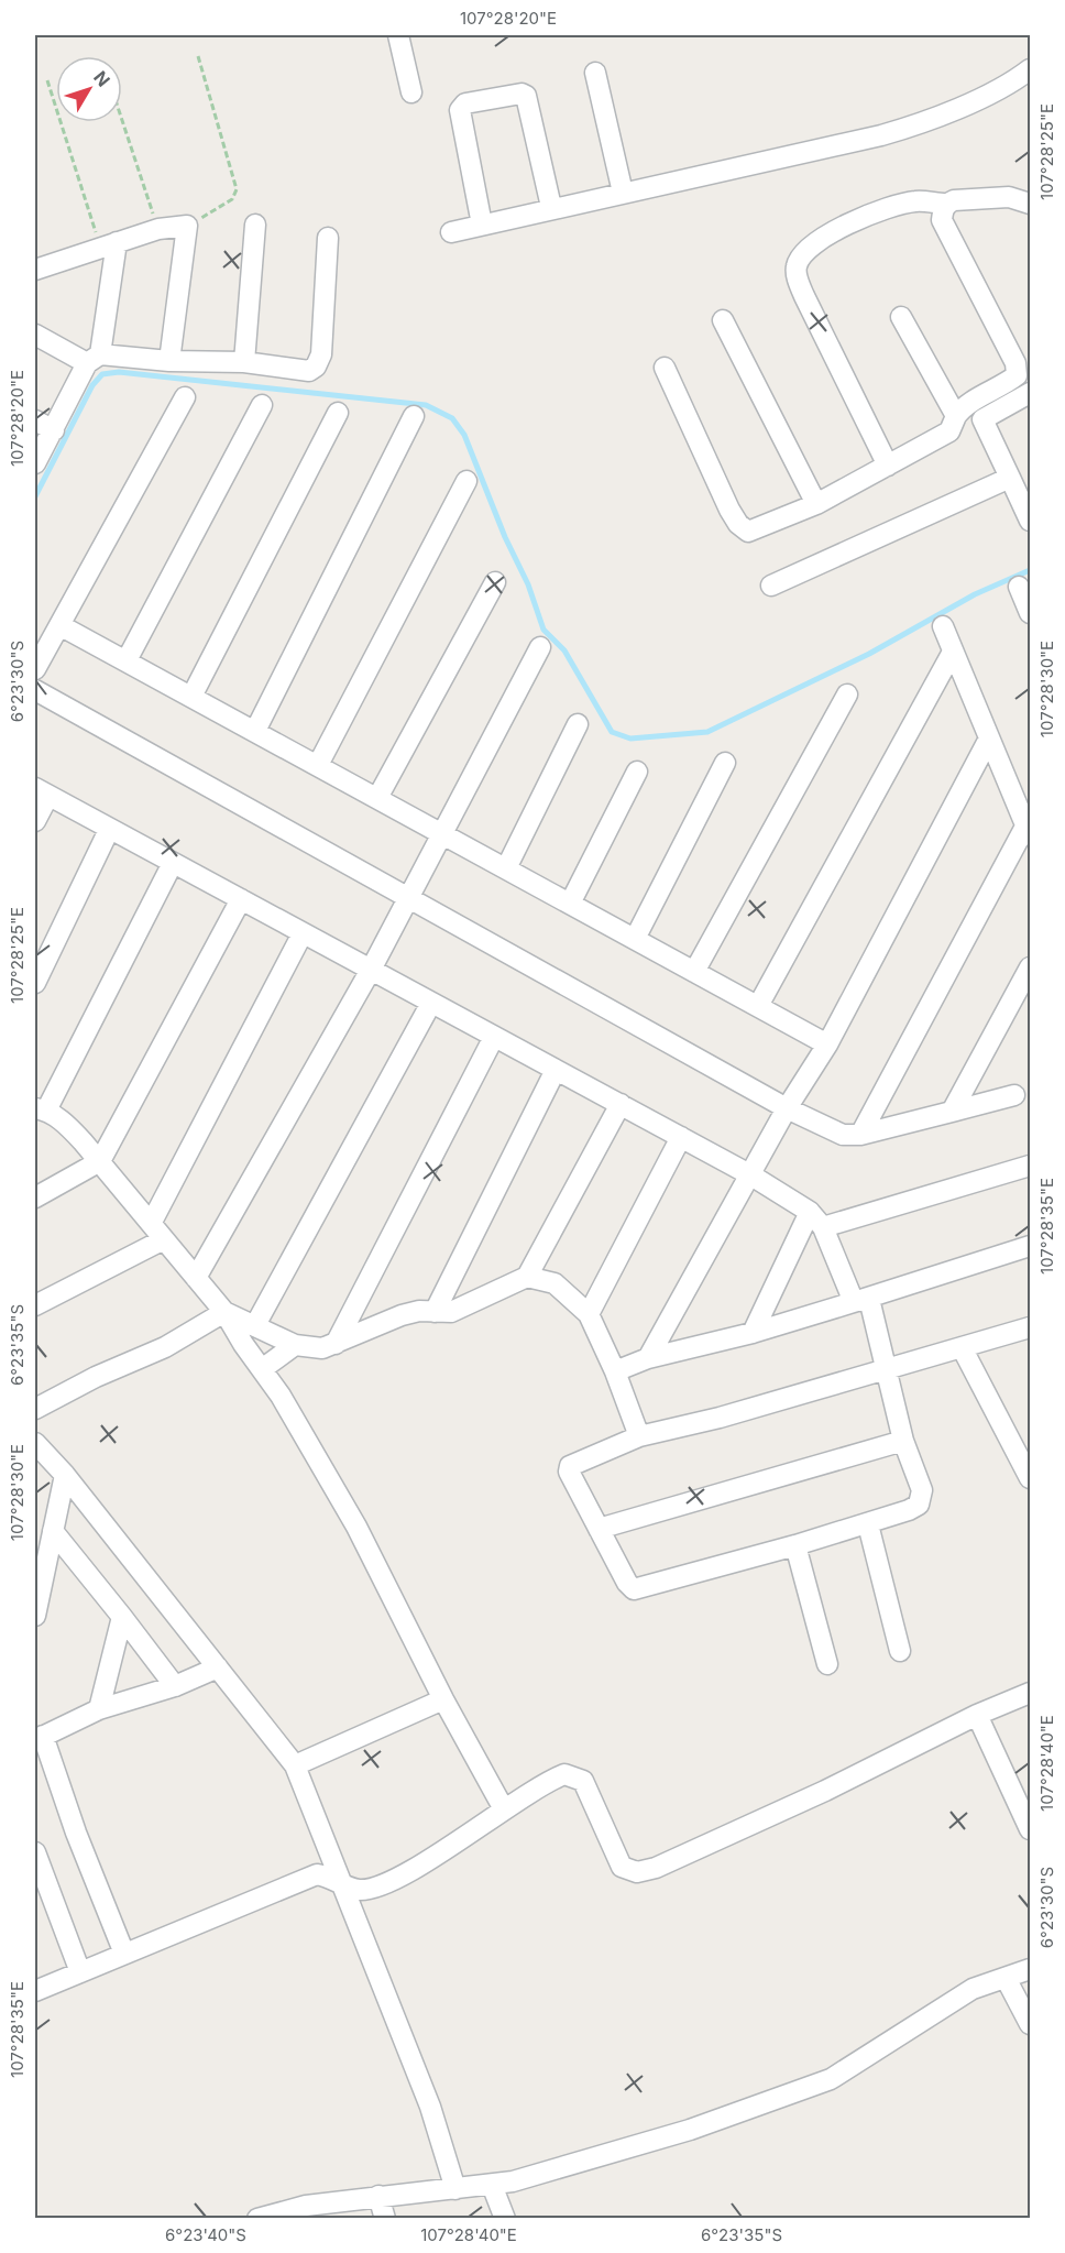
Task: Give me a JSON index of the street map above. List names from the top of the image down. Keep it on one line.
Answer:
{"north":"top right","coordinates":["107°28'20\"E","107°28'25\"E","6°23'30\"S","107°28'30\"E","107°28'35\"E","6°23'35\"S","107°28'40\"E","6°23'40\"S"]}
